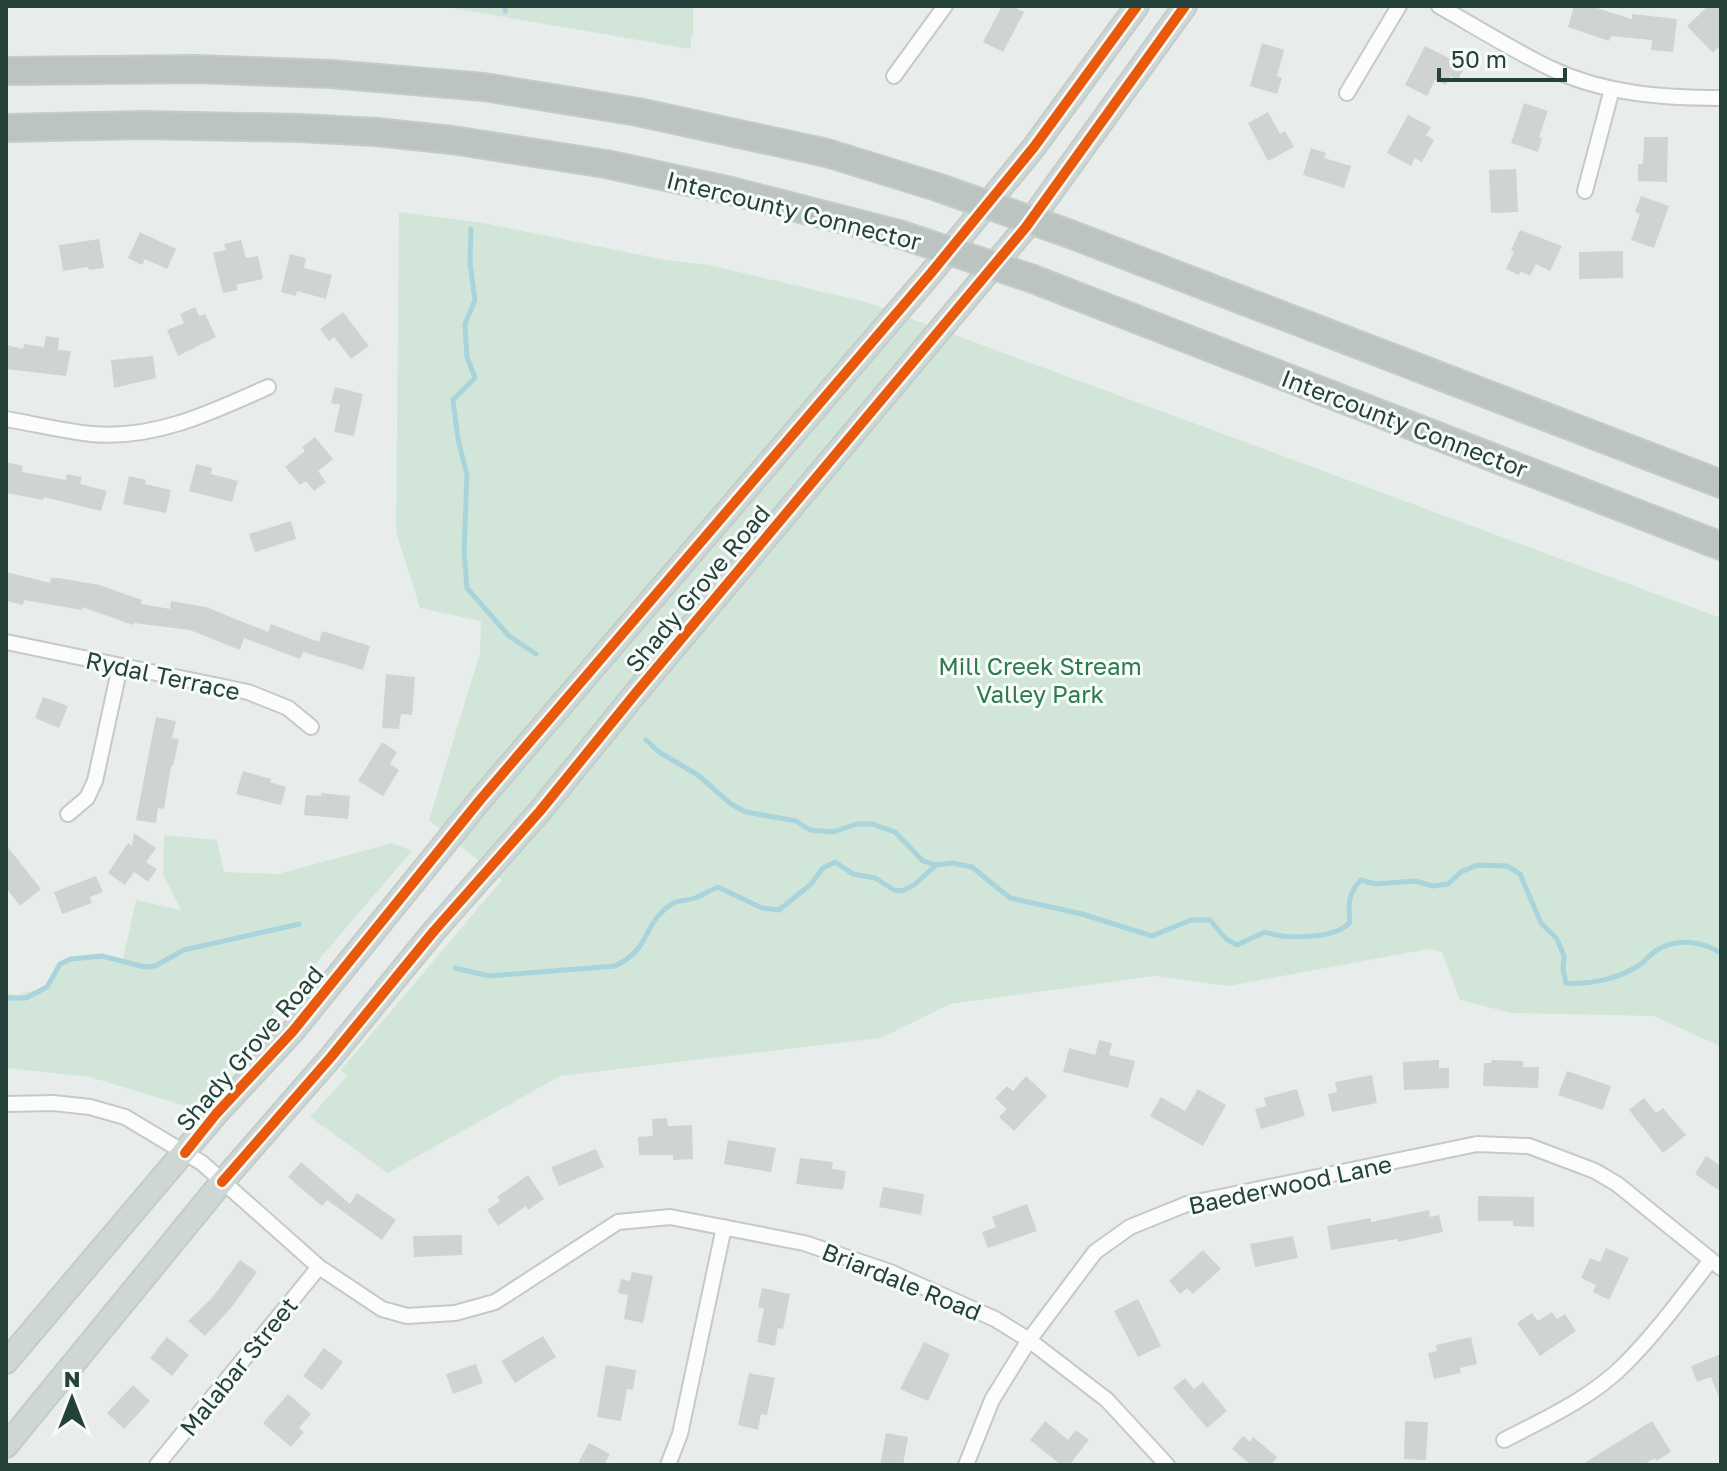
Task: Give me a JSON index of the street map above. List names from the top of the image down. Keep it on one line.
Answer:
{"streets":{"highway":["Intercounty Connector"],"main road":["Shady Grove Road"],"street":["Rydal Terrace","Baederwood Lane","Briardale Road","Malabar Street"]},"crossings":[["Shady Grove Road","Briardale Road"],["Baederwood Lane","Briardale Road"],["Briardale Road","Malabar Street"]],"parks":["Mill Creek Stream Valley Park"],"scale_bar":"50 m","north":"top"}
